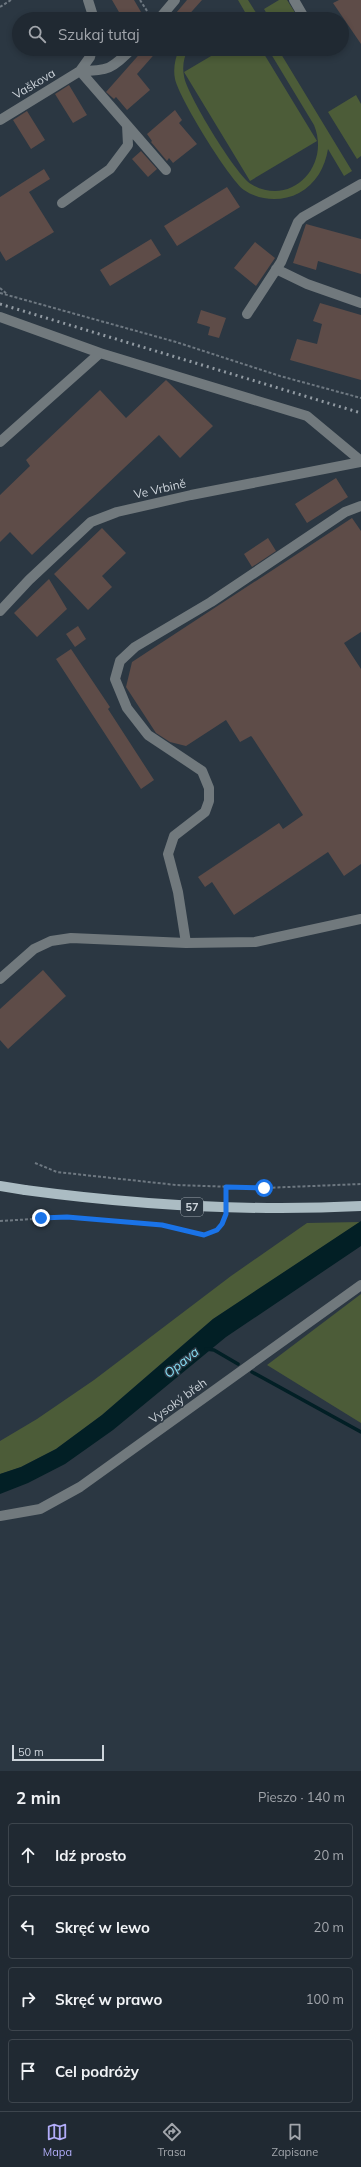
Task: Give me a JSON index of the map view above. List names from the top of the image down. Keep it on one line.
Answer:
{"streets":{"main road":["57"],"street":["Vaškova","Ve Vrbině","Vysoký břeh"]},"water":["Opava"],"scale_bar":"50 m","page":{"search":"Szukaj tutaj","scale":"50 m","heading":["2 min","Pieszo · 140 m"],"list":[["Idź prosto","20 m"],["Skręć w lewo","20 m"],["Skręć w prawo","100 m"],"Cel podróży"],"nav":["Mapa","Trasa","Zapisane"]}}
